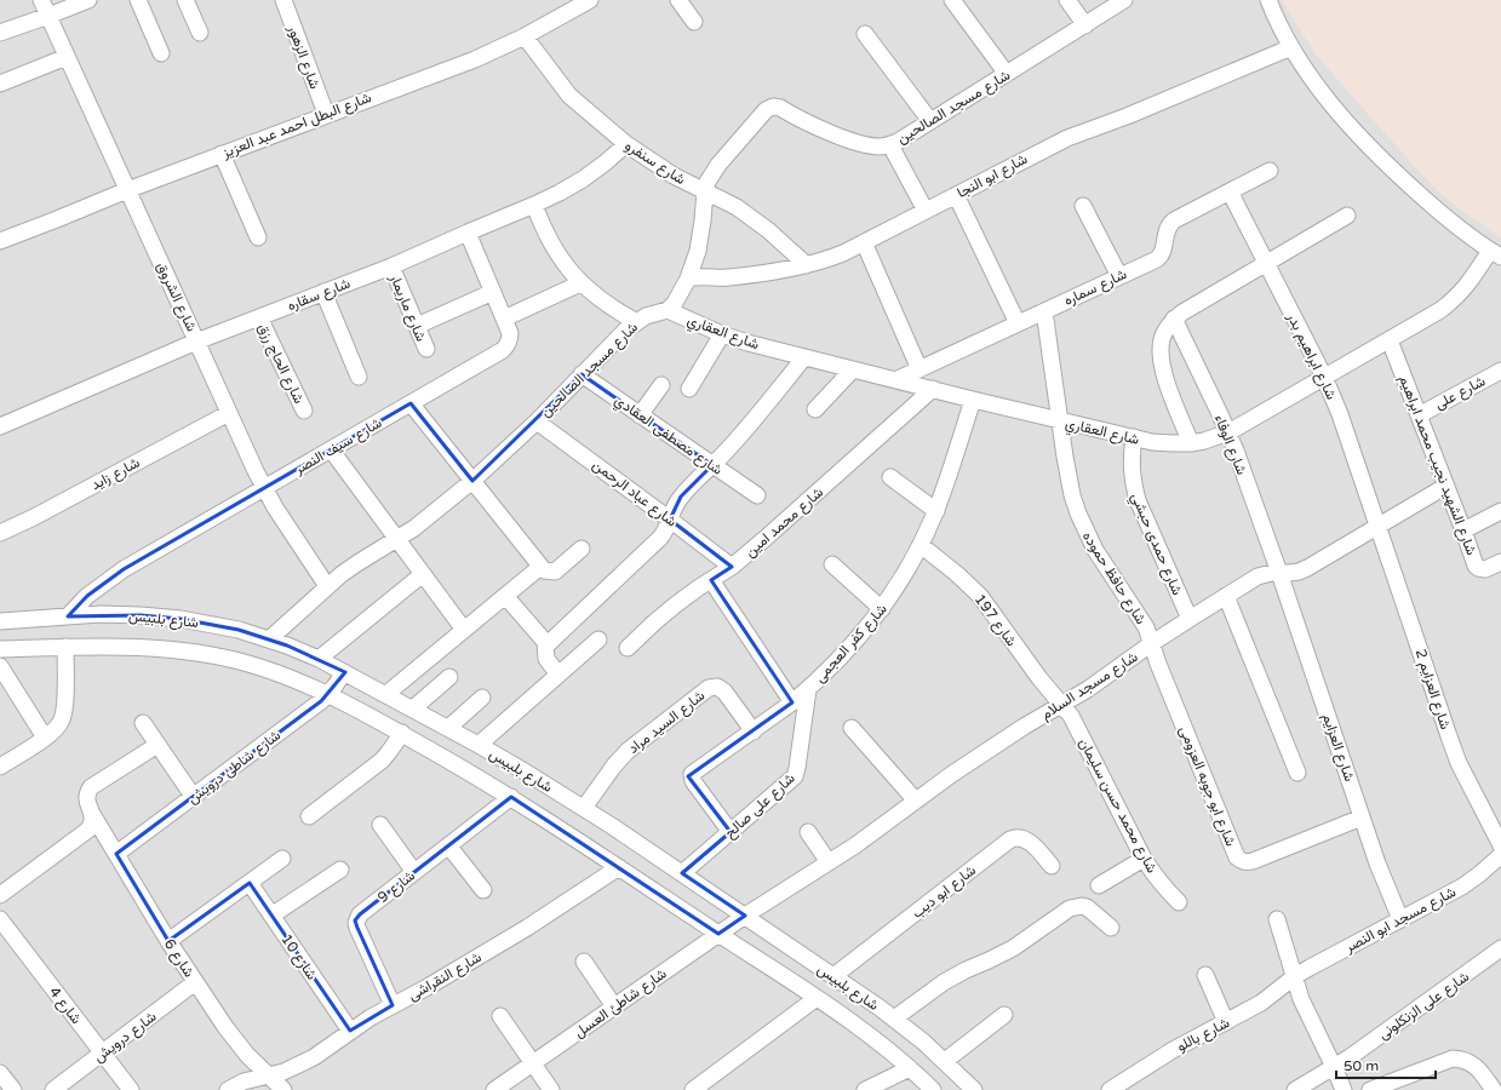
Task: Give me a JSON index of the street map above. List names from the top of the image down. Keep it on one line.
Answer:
{"streets":{"street":["شارع الزهور","شارع مسجد الصالحين","شارع البطل احمد عبد العزيز","شارع سنفرو","شارع ابو النجا","شارع سماره","شارع سقاره","شارع الشروق","شارع ماريمار","شارع العقاري","شارع ابراهيم بدر","شارع الحاج رزق","شارع على","شارع مصطفى العقادي","شارع الوفاء","شارع سيف النصر","شارع الشهيد نجيب محمد ابراهيم","شارع زايد","شارع عباد الرحمن","شارع محمد امين","شارع حمدى حبشي","شارع حافظ حموده","شارع بلبيس","شارع 197","شارع كفر العجمى","شارع مسجد السلام","شارع العزايم 2","شارع السيد مراد","شارع العزايم","شارع شاطئ درويش","شارع ابو جوبه العزومى","شارع على صالح","شارع محمد حسن سليمان","شارع 9","شارع ابو ديب","شارع مسجد ابو النصر","شارع 10","شارع 6","شارع النقراشى","شارع شاطئ العسل","شارع 4","شارع على الزنكلونى","شارع باللو","شارع درويش"]},"crossings":[["شارع الزهور","شارع البطل احمد عبد العزيز"],["شارع مسجد الصالحين","شارع سنفرو"],["شارع مسجد الصالحين","شارع ابو النجا"],["شارع مسجد الصالحين","شارع سقاره"],["شارع مسجد الصالحين","شارع الشروق"],["شارع مسجد الصالحين","شارع العقاري"],["شارع مسجد الصالحين","شارع مصطفى العقادي"],["شارع مسجد الصالحين","شارع عباد الرحمن"],["شارع مسجد الصالحين","شارع بلبيس"],["شارع البطل احمد عبد العزيز","شارع سنفرو"],["شارع البطل احمد عبد العزيز","شارع الشروق"],["شارع سنفرو","شارع ابو النجا"],["شارع سنفرو","شارع سقاره"],["شارع سنفرو","شارع العقاري"],["شارع ابو النجا","شارع سقاره"],["شارع ابو النجا","شارع العقاري"],["شارع سماره","شارع العقاري"],["شارع سماره","شارع ابراهيم بدر"],["شارع سماره","شارع حافظ حموده"],["شارع سقاره","شارع الشروق"],["شارع سقاره","شارع ماريمار"],["شارع سقاره","شارع العقاري"],["شارع سقاره","شارع الحاج رزق"],["شارع سقاره","شارع سيف النصر"],["شارع الشروق","شارع سيف النصر"],["شارع الشروق","شارع زايد"],["شارع العقاري","شارع ابراهيم بدر"],["شارع العقاري","شارع الوفاء"],["شارع العقاري","شارع الشهيد نجيب محمد ابراهيم"],["شارع العقاري","شارع محمد امين"],["شارع العقاري","شارع حمدى حبشي"],["شارع العقاري","شارع حافظ حموده"],["شارع العقاري","شارع كفر العجمى"],["شارع ابراهيم بدر","شارع مسجد السلام"],["شارع ابراهيم بدر","شارع العزايم 2"],["شارع على","شارع الشهيد نجيب محمد ابراهيم"],["شارع الوفاء","شارع مسجد السلام"],["شارع الوفاء","شارع العزايم"],["شارع سيف النصر","شارع بلبيس"],["شارع الشهيد نجيب محمد ابراهيم","شارع مسجد السلام"],["شارع عباد الرحمن","شارع محمد امين"],["شارع حمدى حبشي","شارع مسجد السلام"],["شارع حافظ حموده","شارع مسجد السلام"],["شارع حافظ حموده","شارع ابو جوبه العزومى"],["شارع بلبيس","شارع مسجد السلام"],["شارع بلبيس","شارع السيد مراد"],["شارع بلبيس","شارع شاطئ درويش"],["شارع بلبيس","شارع على صالح"],["شارع بلبيس","شارع 9"],["شارع بلبيس","شارع ابو ديب"],["شارع بلبيس","شارع النقراشى"],["شارع بلبيس","شارع شاطئ العسل"],["شارع 197","شارع كفر العجمى"],["شارع 197","شارع مسجد السلام"],["شارع 197","شارع محمد حسن سليمان"],["شارع كفر العجمى","شارع السيد مراد"],["شارع كفر العجمى","شارع على صالح"],["شارع مسجد السلام","شارع العزايم 2"],["شارع مسجد السلام","شارع العزايم"],["شارع مسجد السلام","شارع ابو جوبه العزومى"],["شارع مسجد السلام","شارع محمد حسن سليمان"],["شارع مسجد السلام","شارع شاطئ العسل"],["شارع العزايم","شارع ابو جوبه العزومى"],["شارع العزايم","شارع مسجد ابو النصر"],["شارع شاطئ درويش","شارع 6"],["شارع 9","شارع النقراشى"],["شارع مسجد ابو النصر","شارع باللو"],["شارع 10","شارع النقراشى"],["شارع 6","شارع النقراشى"],["شارع 6","شارع درويش"],["شارع 4","شارع درويش"]],"scale_bar":"50 m"}
